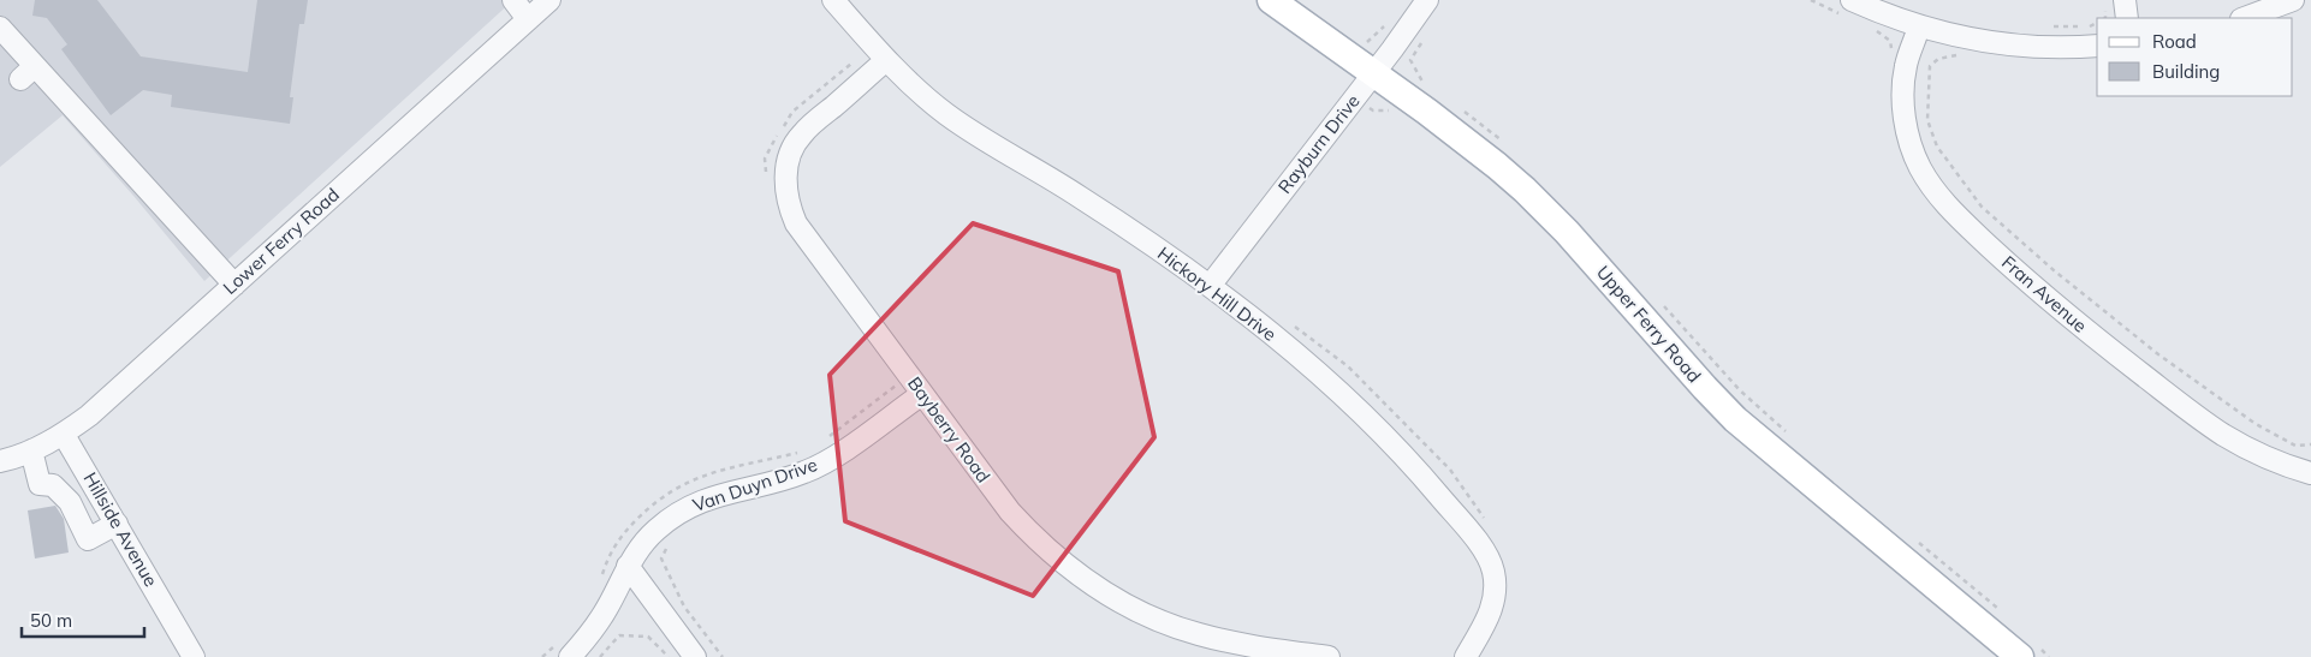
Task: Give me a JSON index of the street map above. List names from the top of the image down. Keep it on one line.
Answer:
{"streets":{"main road":["Upper Ferry Road"],"street":["Rayburn Drive","Lower Ferry Road","Hickory Hill Drive","Fran Avenue","Bayberry Road","Van Duyn Drive","Hillside Avenue"]},"crossings":[["Rayburn Drive","Hickory Hill Drive"],["Rayburn Drive","Upper Ferry Road"],["Lower Ferry Road","Hillside Avenue"],["Hickory Hill Drive","Bayberry Road"],["Bayberry Road","Van Duyn Drive"]],"legend":["Road","Building"],"scale_bar":"50 m"}
